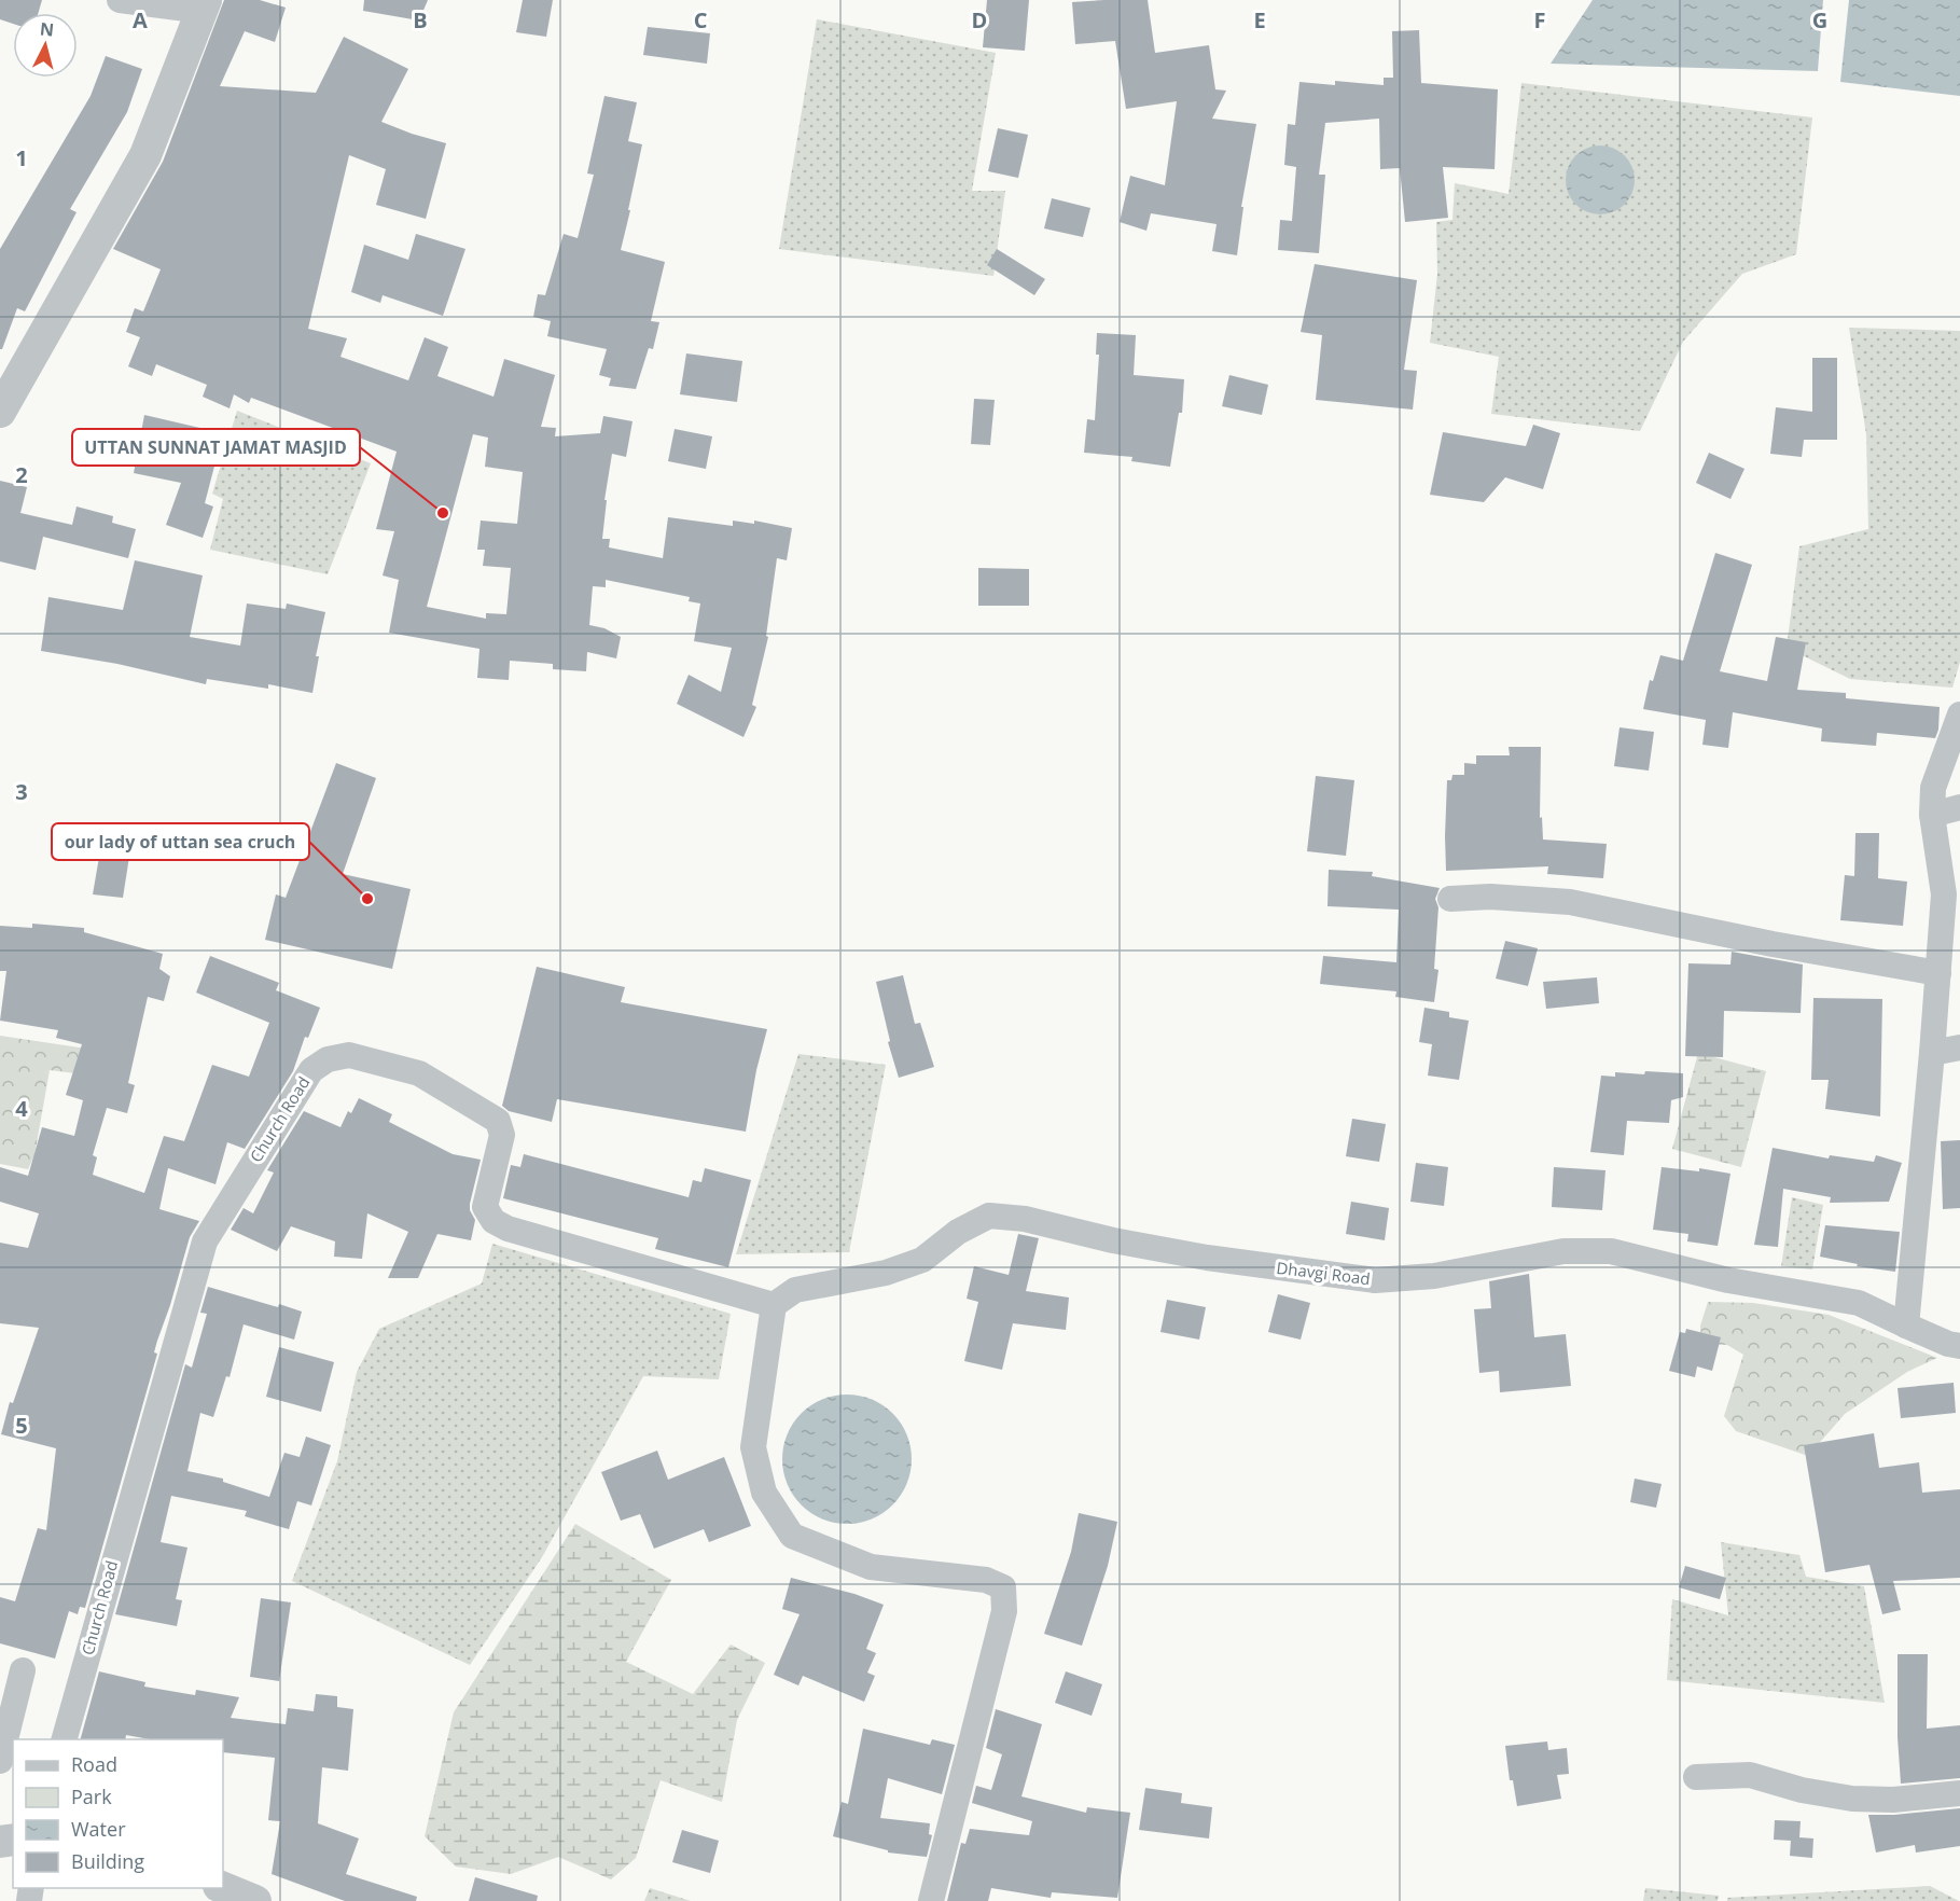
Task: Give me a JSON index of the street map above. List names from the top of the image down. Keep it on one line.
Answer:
{"streets":{"street":["Church Road","Dhavgi Road"]},"crossings":[["Church Road","Dhavgi Road"]],"places":["UTTAN SUNNAT JAMAT MASJID","our lady of uttan sea cruch"],"legend":["Road","Park","Water","Building"],"north":"top","grid":{"columns":["A","B","C","D","E","F","G"],"rows":["1","2","3","4","5"]}}
